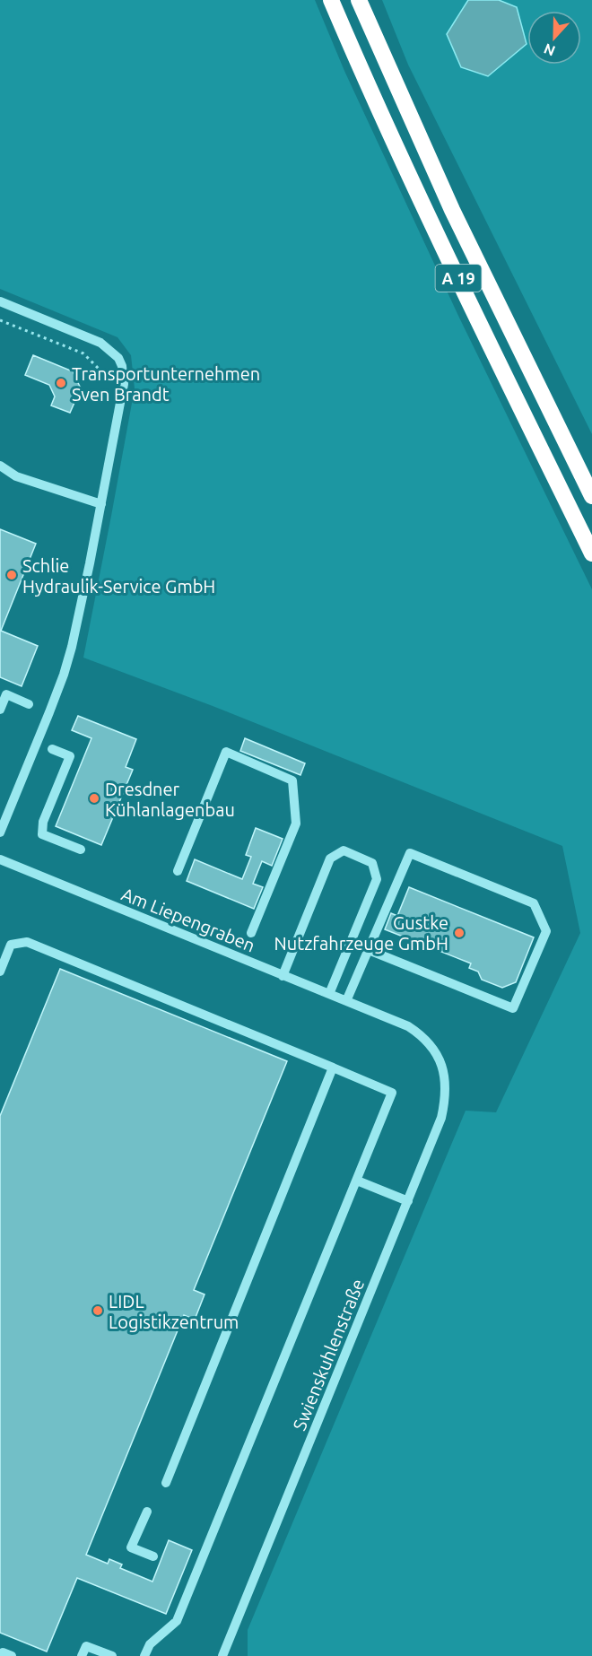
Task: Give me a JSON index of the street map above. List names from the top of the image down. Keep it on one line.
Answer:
{"streets":{"highway":["A 19"],"street":["Am Liepengraben","Swienskuhlenstraße"]},"crossings":[["Am Liepengraben","Swienskuhlenstraße"]],"places":["Transportunternehmen Sven Brandt","Schlie Hydraulik-Service GmbH","Dresdner Kühlanlagenbau","Gustke Nutzfahrzeuge GmbH","LIDL Logistikzentrum"],"north":"bottom"}
